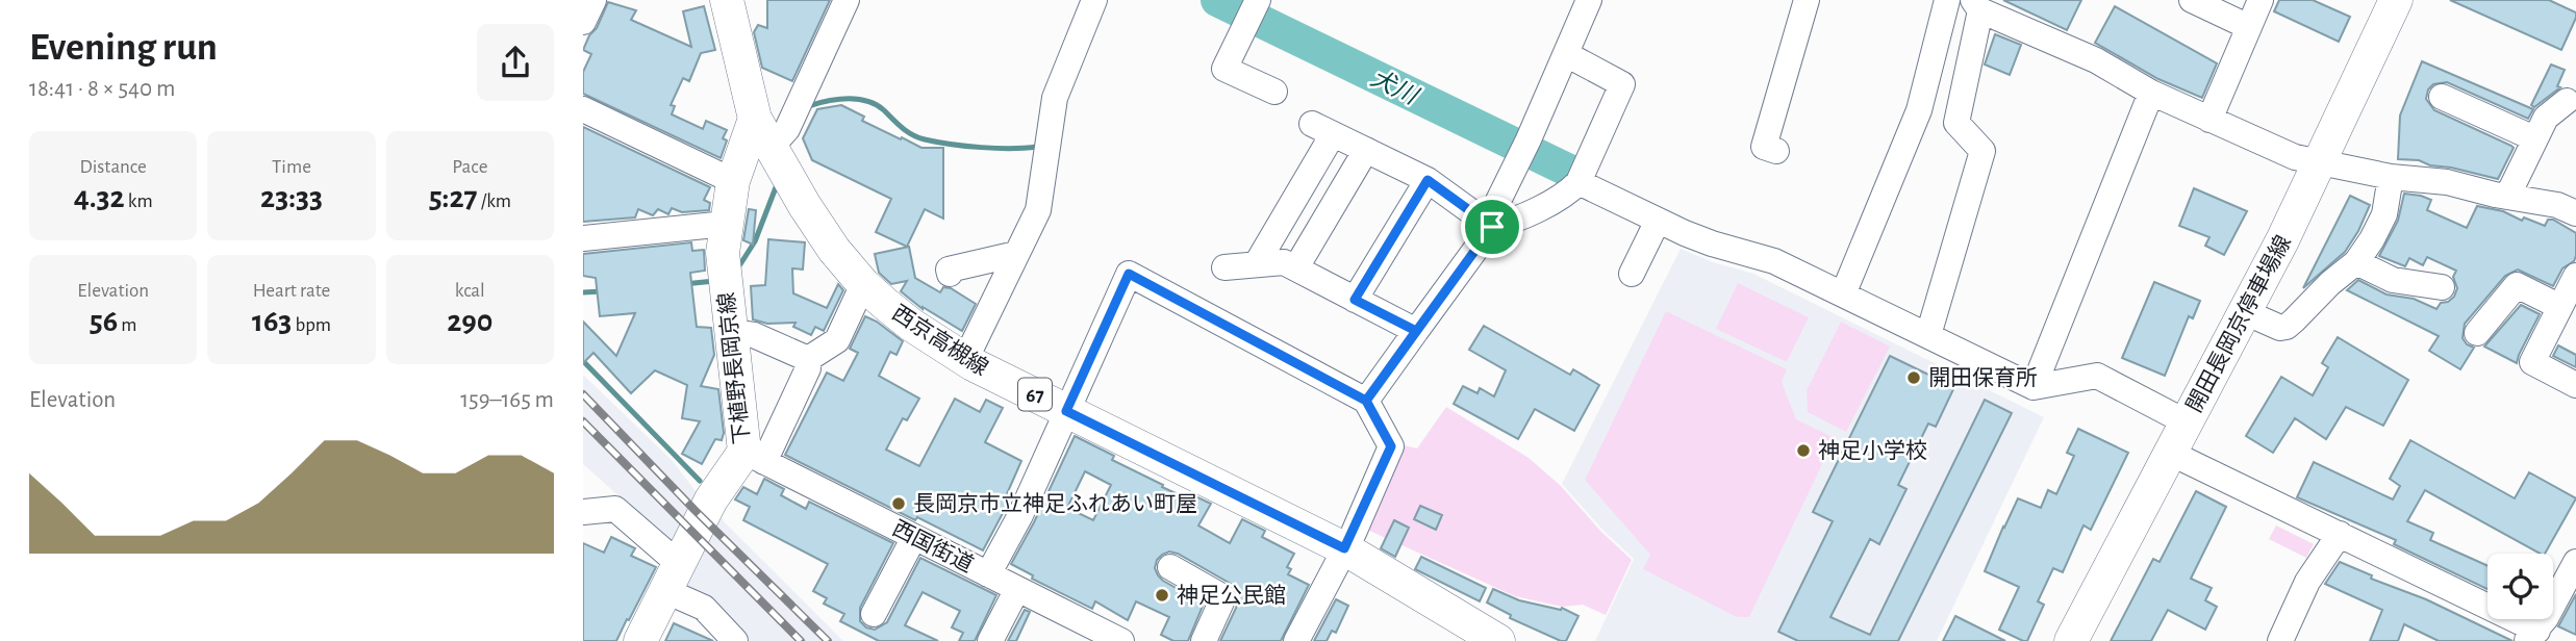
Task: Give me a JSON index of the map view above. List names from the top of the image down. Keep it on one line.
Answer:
{"streets":{"main road":["開田長岡京停車場線","西京高槻線","下植野長岡京線","67"],"street":["西国街道"]},"crossings":[["西京高槻線","下植野長岡京線"],["下植野長岡京線","西国街道"]],"water":["犬川"],"places":["開田保育所","神足小学校","長岡京市立神足ふれあい町屋","神足公民館"],"page":{"heading":["Evening run","18:41 · 8 × 540 m"],"stats":[["Distance","4.32 km"],["Time","23:33"],["Pace","5:27 /km"],["Elevation","56 m"],["Heart rate","163 bpm"],["kcal","290"]],"chart":["Elevation","159–165 m"]}}
